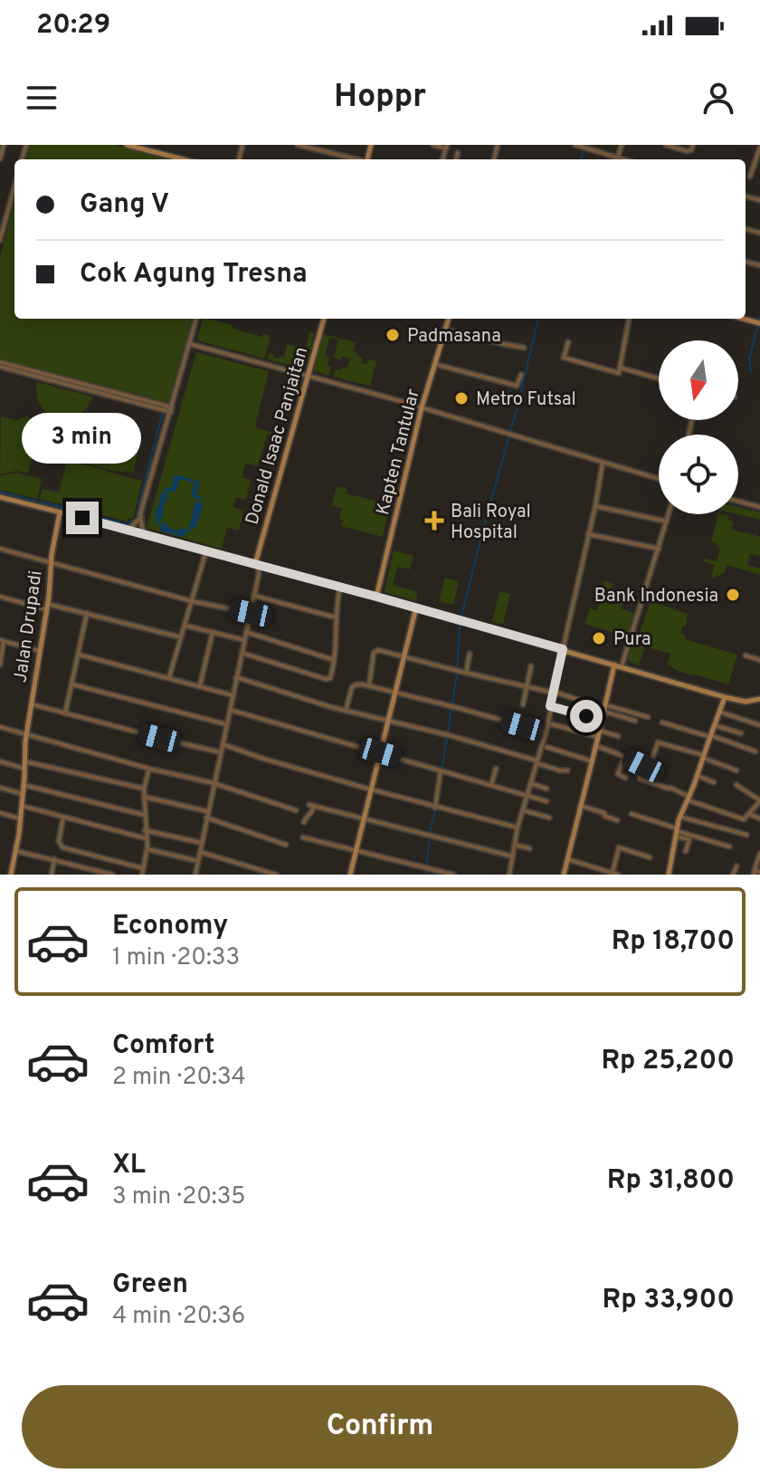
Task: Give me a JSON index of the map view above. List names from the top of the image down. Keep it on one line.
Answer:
{"streets":{"street":["Donald Isaac Panjaitan","Kapten Tantular","Jalan Drupadi"]},"places":{"other":["Padmasana","Metro Futsal","Bank Indonesia","Pura"],"health":["Bali Royal Hospital"]},"north":"bottom","page":{"status":"20:29","header":"Hoppr","banner":["Gang V","Cok Agung Tresna"],"bubble":"3 min","list":[{"name":"Economy","note":"1 min · 20:33","value":"Rp 18,700"},{"name":"Comfort","note":"2 min · 20:34","value":"Rp 25,200"},{"name":"XL","note":"3 min · 20:35","value":"Rp 31,800"},{"name":"Green","note":"4 min · 20:36","value":"Rp 33,900"}],"buttons":"Confirm"}}
